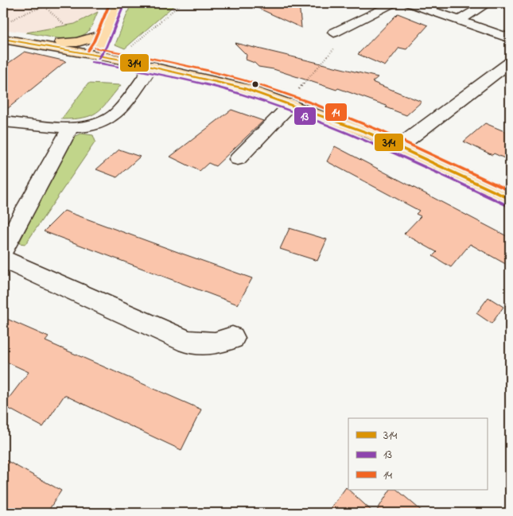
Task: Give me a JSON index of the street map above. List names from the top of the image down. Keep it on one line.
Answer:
{"lines":["transit line 14","transit line 13","transit line 314"],"legend":["314","13","14"]}
